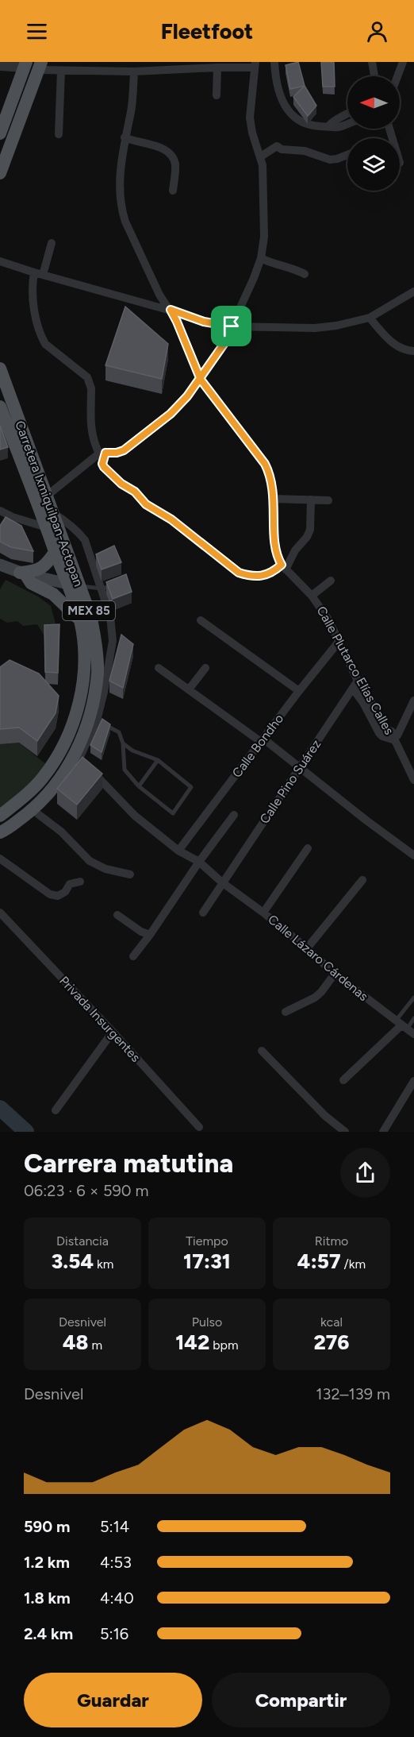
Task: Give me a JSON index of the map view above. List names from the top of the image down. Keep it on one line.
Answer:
{"streets":{"main road":["Carretera Ixmiquilpan-Actopan","MEX 85"],"street":["Calle Plutarco Elías Calles","Calle Bondho","Calle Pino Suárez","Calle Lázaro Cárdenas","Privada Insurgentes"]},"crossings":[["Carretera Ixmiquilpan-Actopan","MEX 85"],["Carretera Ixmiquilpan-Actopan","Calle Lázaro Cárdenas"],["Calle Plutarco Elías Calles","Calle Bondho"],["Calle Plutarco Elías Calles","Calle Pino Suárez"],["Calle Bondho","Calle Lázaro Cárdenas"],["Calle Pino Suárez","Calle Lázaro Cárdenas"]],"north":"left","page":{"header":"Fleetfoot","heading":["Carrera matutina","06:23 · 6 × 590 m"],"stats":[["Distancia","3.54 km"],["Tiempo","17:31"],["Ritmo","4:57 /km"],["Desnivel","48 m"],["Pulso","142 bpm"],["kcal","276"]],"chart":["Desnivel","132–139 m"],"list":[{"name":"590 m","note":"5:14"},{"name":"1.2 km","note":"4:53"},{"name":"1.8 km","note":"4:40"},{"name":"2.4 km","note":"5:16"}],"buttons":["Guardar","Compartir"]}}
